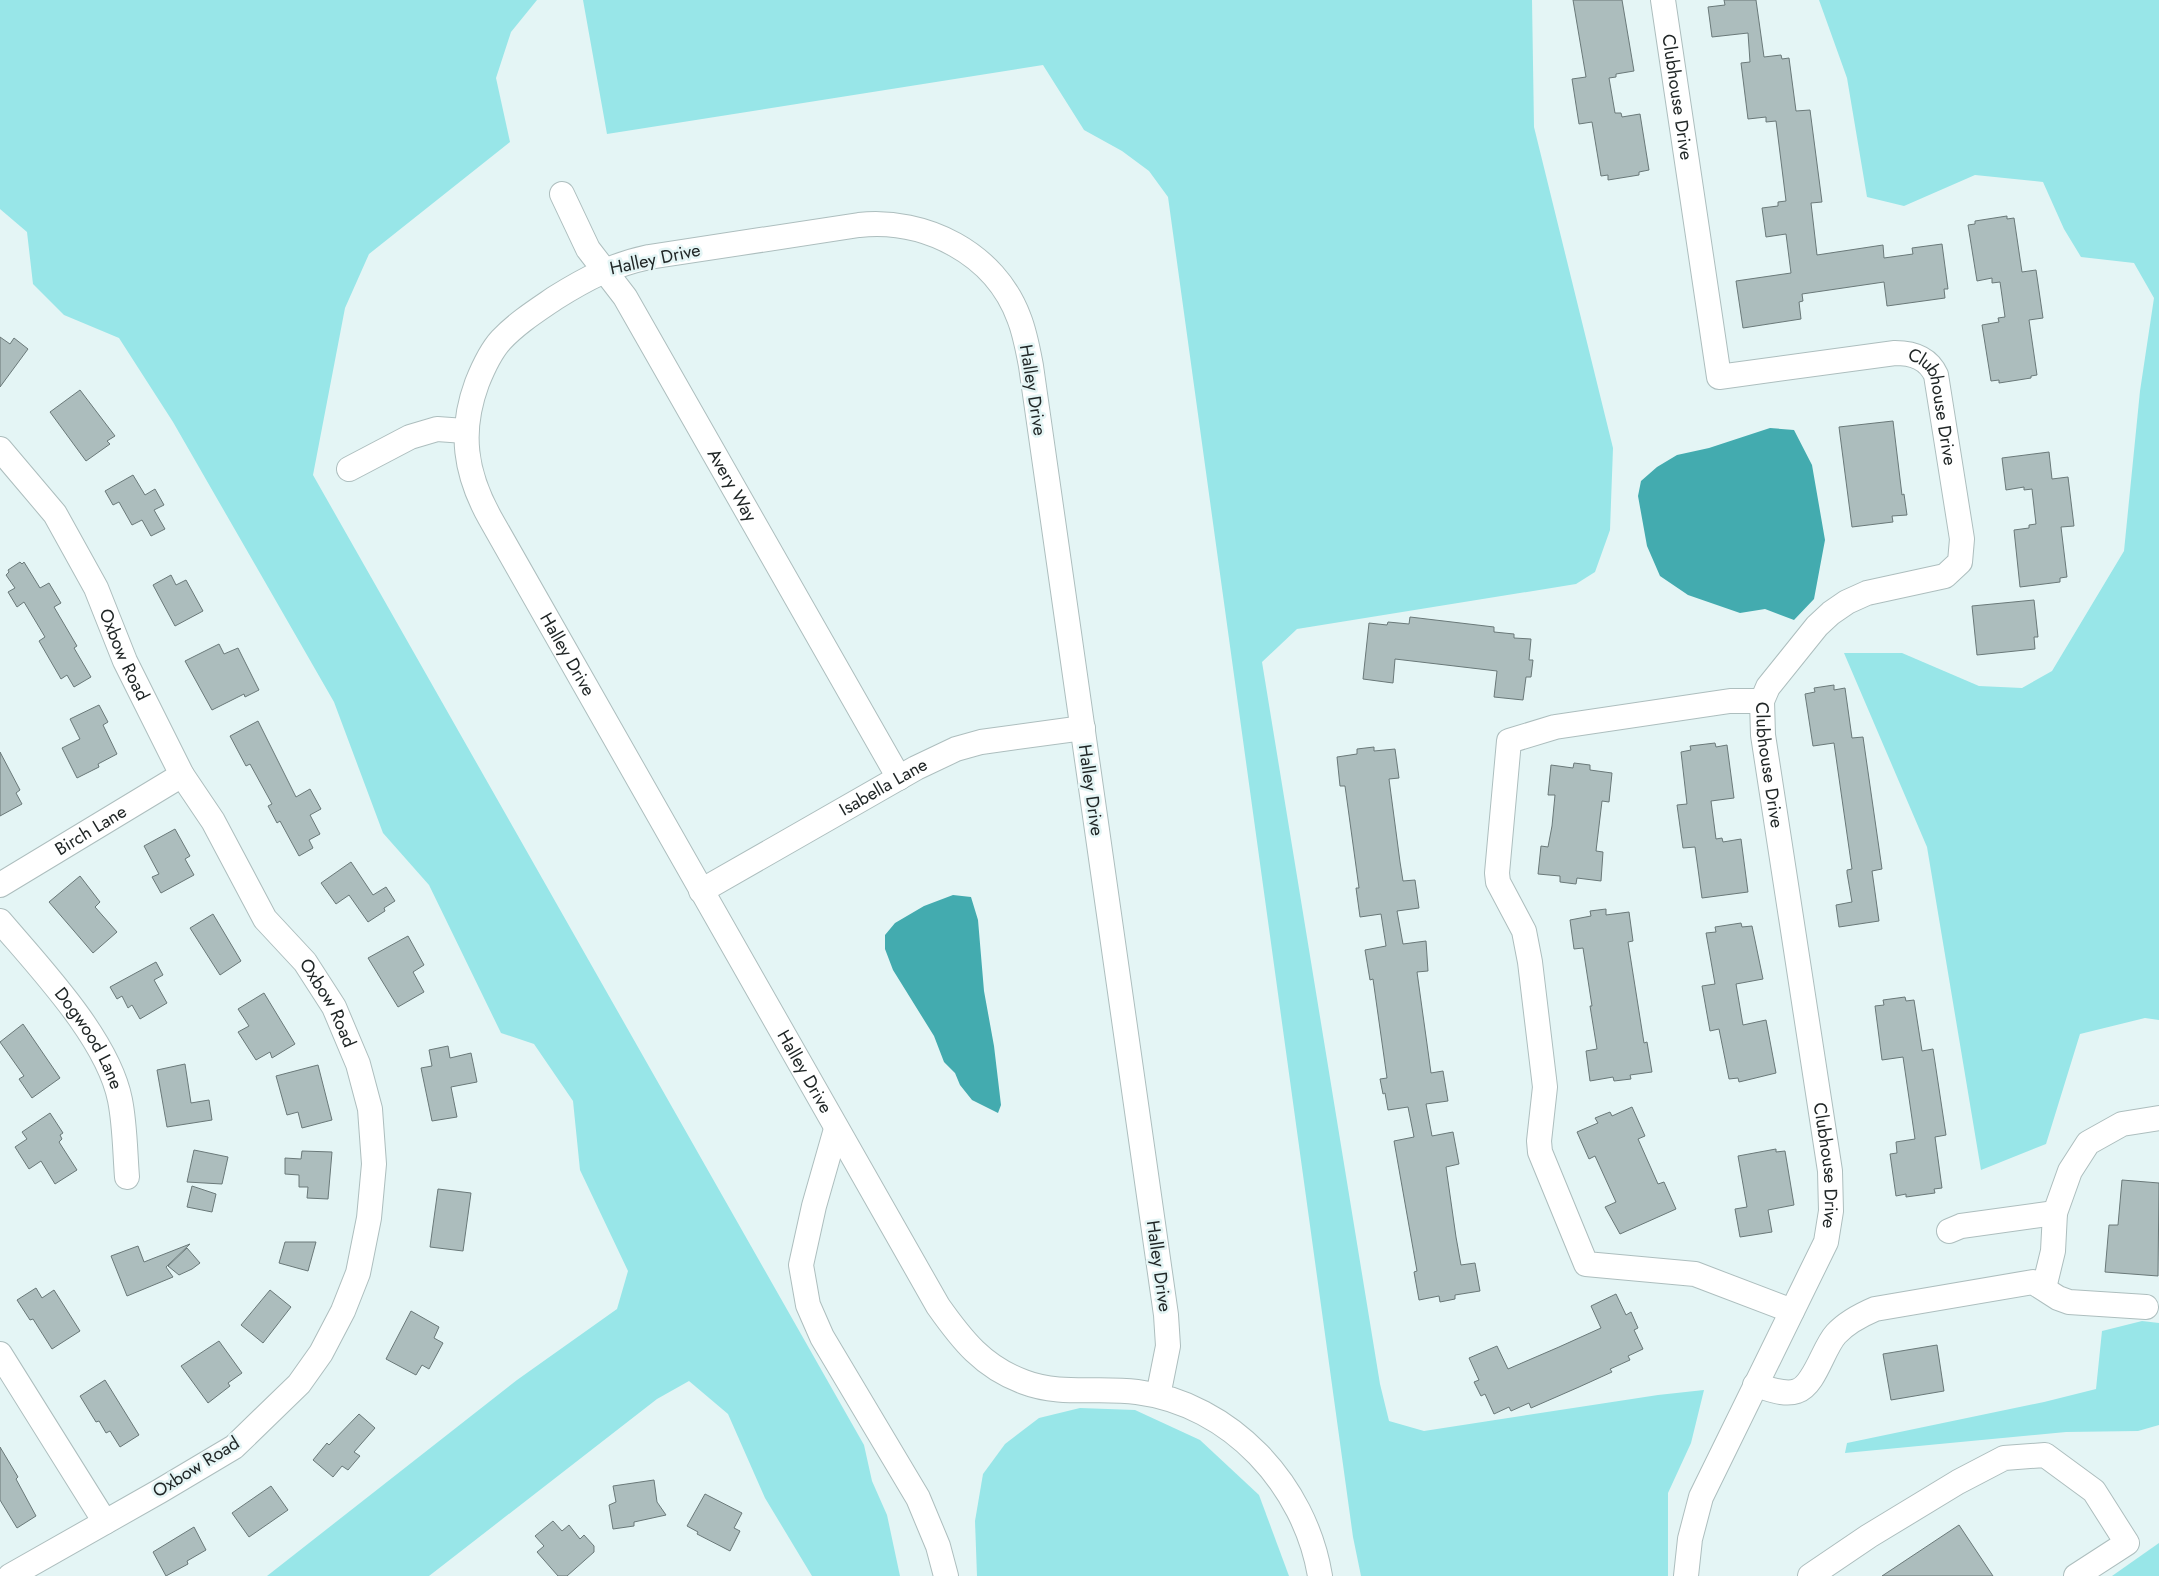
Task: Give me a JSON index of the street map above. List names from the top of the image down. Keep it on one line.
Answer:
{"streets":{"street":["Clubhouse Drive","Halley Drive","Avery Way","Oxbow Road","Isabella Lane","Birch Lane","Dogwood Lane"]},"crossings":[["Halley Drive","Avery Way"],["Halley Drive","Isabella Lane"],["Avery Way","Isabella Lane"],["Oxbow Road","Birch Lane"]]}
